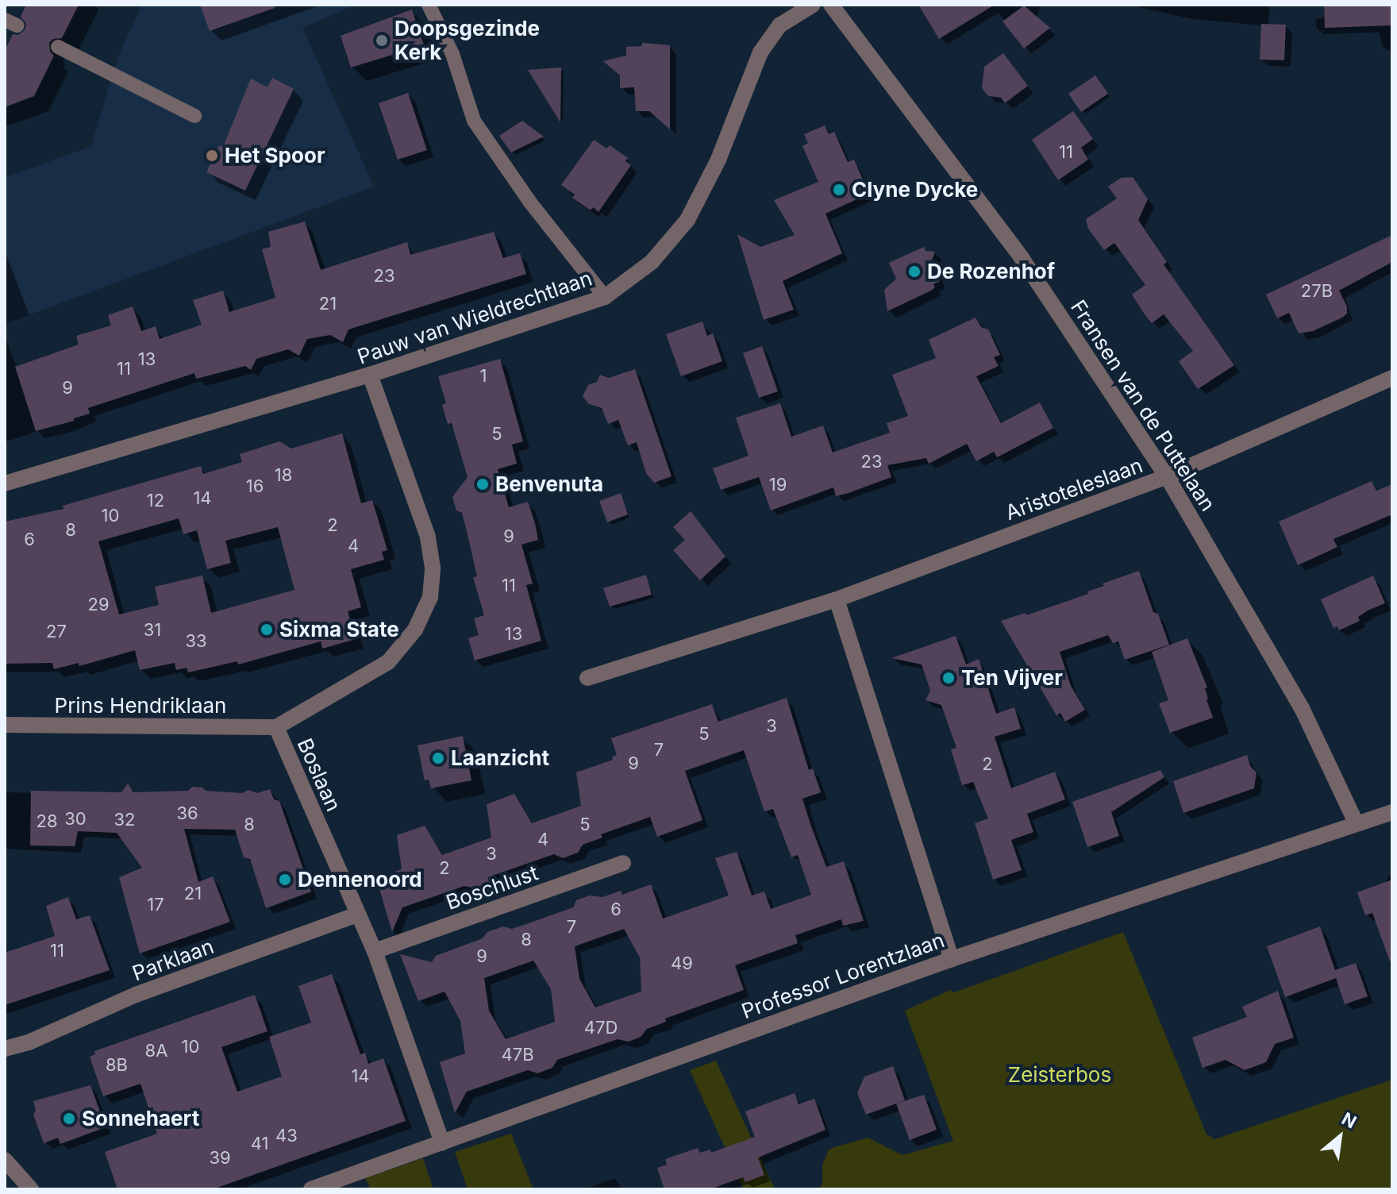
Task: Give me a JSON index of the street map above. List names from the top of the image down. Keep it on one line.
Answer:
{"streets":{"street":["Pauw van Wieldrechtlaan","Fransen van de Puttelaan","Aristoteleslaan","Prins Hendriklaan","Boslaan","Boschlust","Parklaan","Professor Lorentzlaan"]},"crossings":[["Pauw van Wieldrechtlaan","Boslaan"],["Fransen van de Puttelaan","Aristoteleslaan"],["Fransen van de Puttelaan","Professor Lorentzlaan"],["Prins Hendriklaan","Boslaan"],["Boslaan","Boschlust"],["Boslaan","Parklaan"],["Boslaan","Professor Lorentzlaan"]],"parks":["Zeisterbos"],"places":["Doopsgezinde Kerk","Het Spoor","Clyne Dycke","De Rozenhof","Benvenuta","Sixma State","Ten Vijver","Laanzicht","Dennenoord","Sonnehaert"],"house_numbers":["11","23","27B","21","13","11","1","9","5","23","18","19","16","14","12","10","2","8","9","6","4","11","29","31","27","13","33","3","5","7","9","2","36","30","32","28","8","5","4","3","2","21","17","6","7","8","11","9","49","47D","10","8A","47B","8B","14","43","41","39"],"north":"top right"}
